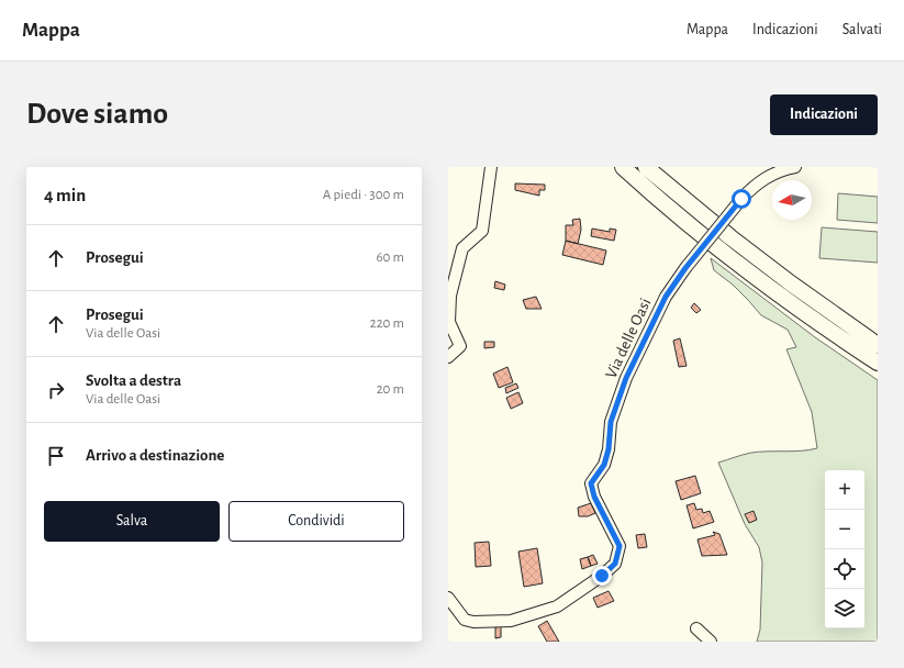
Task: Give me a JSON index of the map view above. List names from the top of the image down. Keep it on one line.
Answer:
{"streets":{"street":["Via delle Oasi"]},"north":"left","page":{"header":"Mappa","nav":["Mappa","Indicazioni","Salvati"],"buttons":["Indicazioni",["Salva","Condividi"]],"title":"Dove siamo","heading":["4 min","A piedi · 300 m"],"list":[["Prosegui","60 m"],["Prosegui","Via delle Oasi","220 m"],["Svolta a destra","Via delle Oasi","20 m"],"Arrivo a destinazione"],"map_buttons":["+","−"]}}
